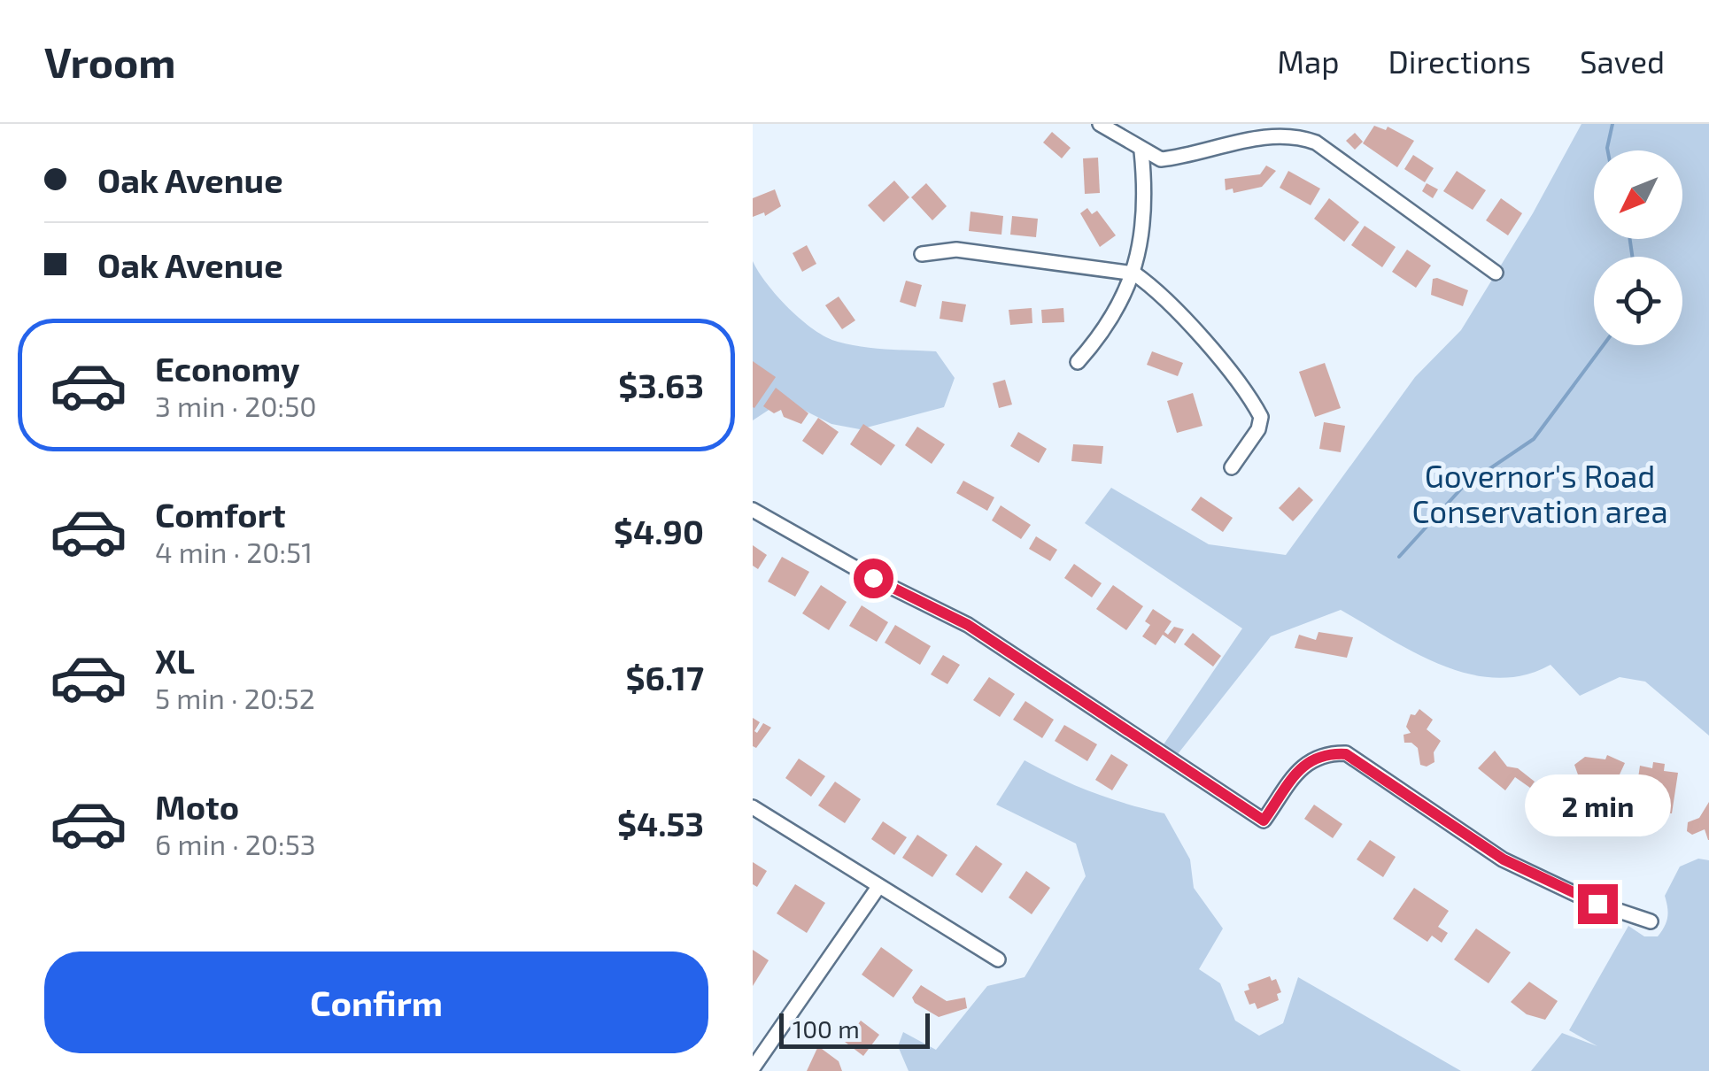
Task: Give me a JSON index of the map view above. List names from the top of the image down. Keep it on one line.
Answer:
{"parks":["Governor's Road Conservation area"],"scale_bar":"100 m","north":"bottom left","page":{"header":"Vroom","nav":["Map","Directions","Saved"],"banner":["Oak Avenue","Oak Avenue"],"list":[{"name":"Economy","note":"3 min · 20:50","value":"$3.63"},{"name":"Comfort","note":"4 min · 20:51","value":"$4.90"},{"name":"XL","note":"5 min · 20:52","value":"$6.17"},{"name":"Moto","note":"6 min · 20:53","value":"$4.53"}],"bubble":"2 min","buttons":"Confirm","scale":"100 m"}}
